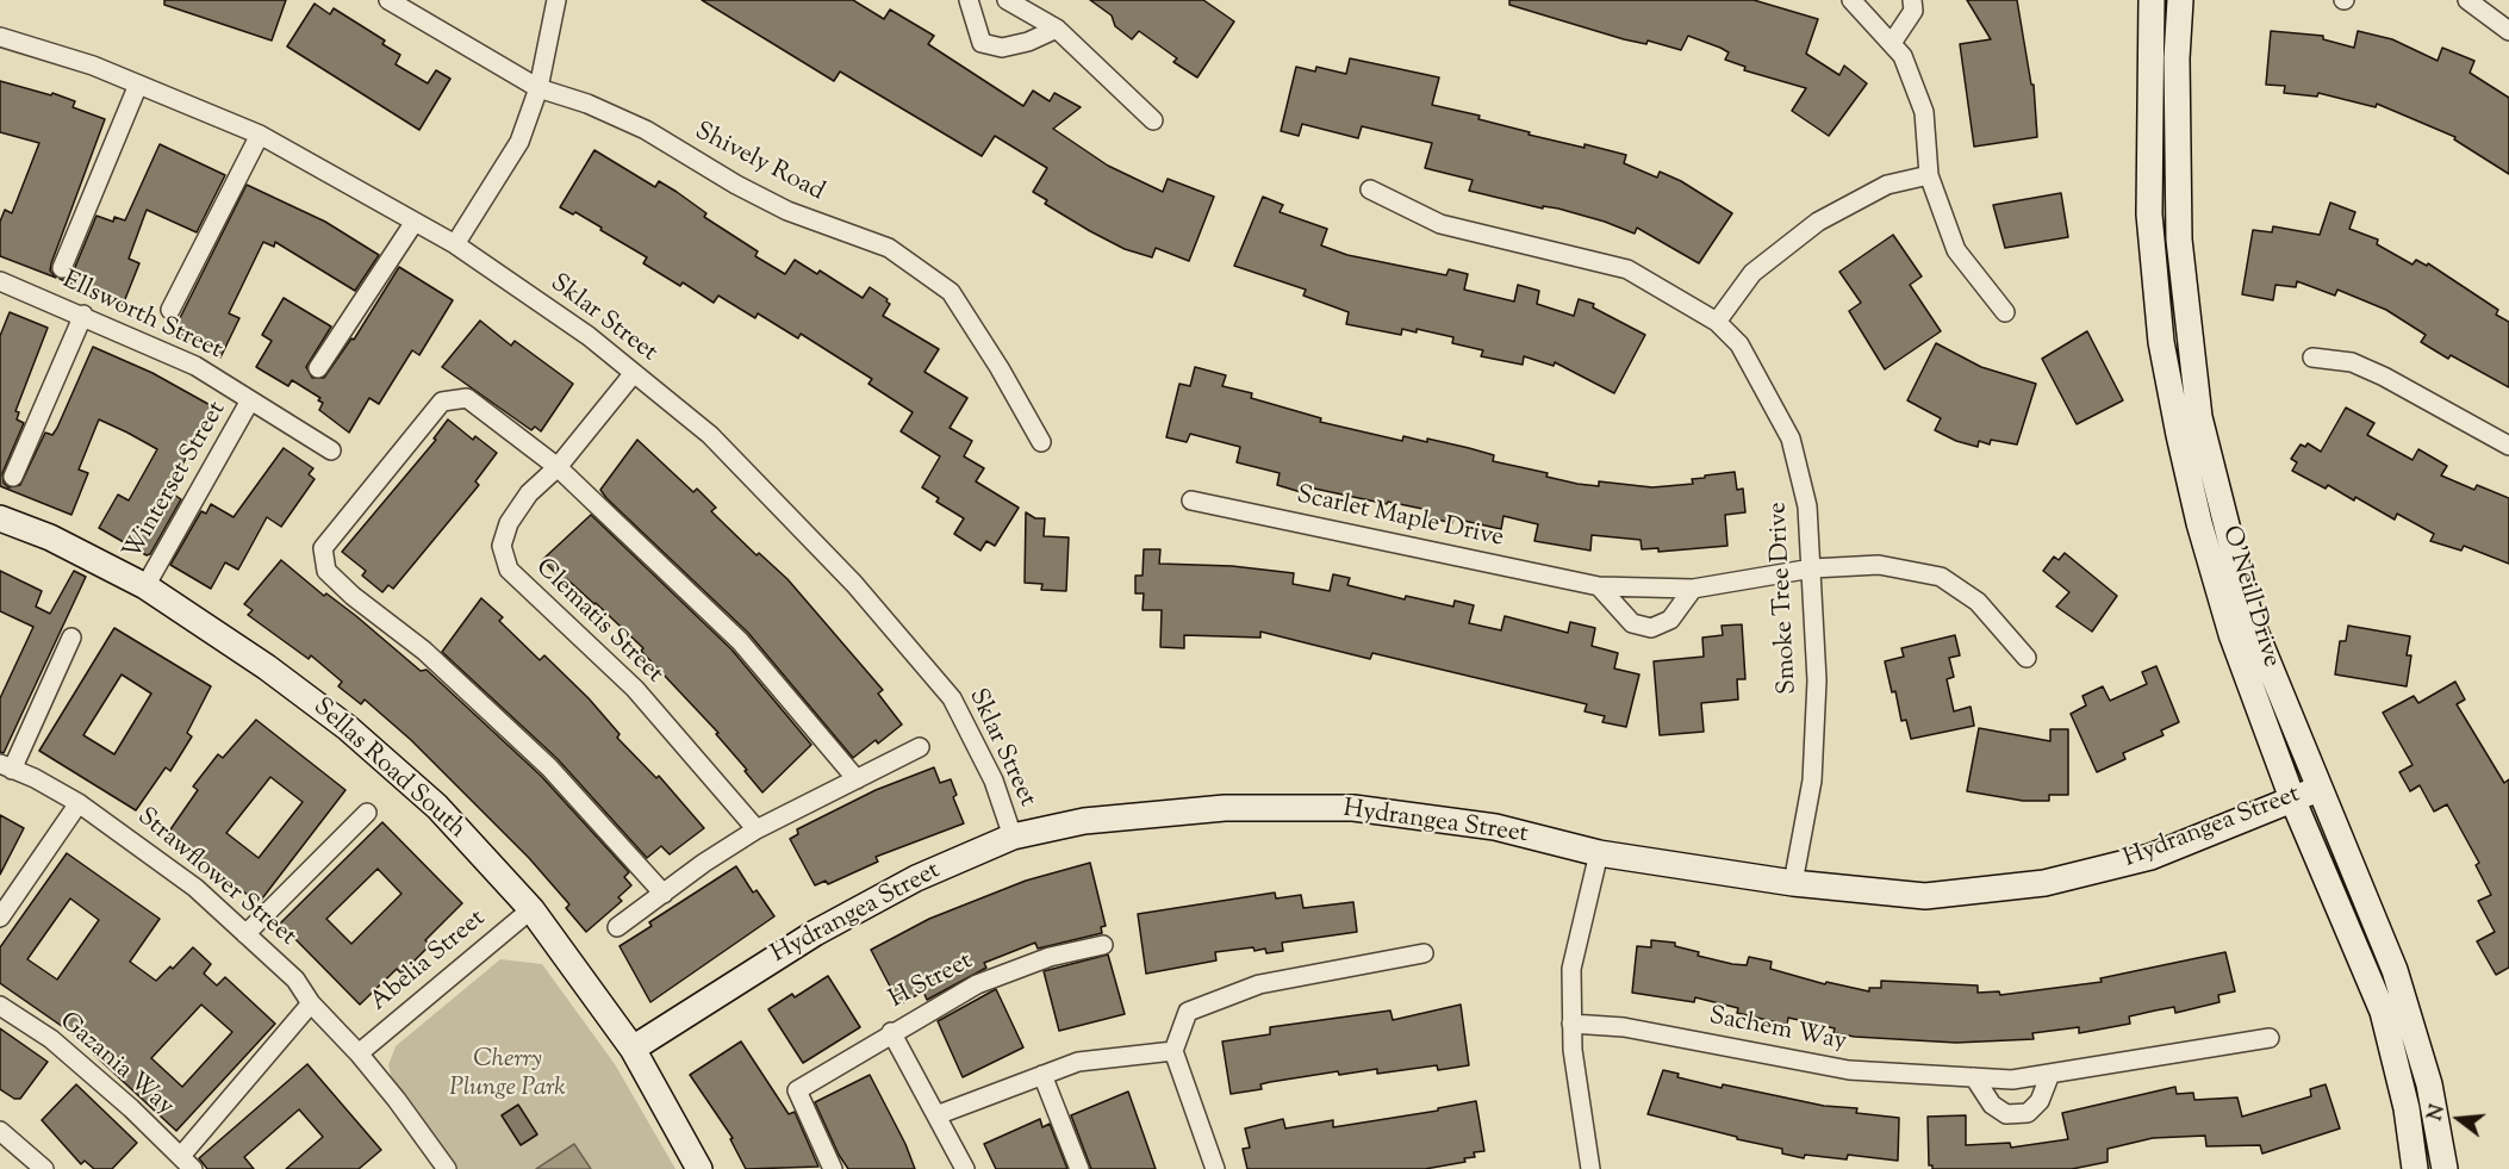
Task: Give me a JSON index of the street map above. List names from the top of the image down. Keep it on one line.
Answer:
{"streets":{"street":["Shively Road","Ellsworth Street","Sklar Street","Winterset Street","Scarlet Maple Drive","O'Neill Drive","Smoke Tree Drive","Clematis Street","Sellas Road South","Hydrangea Street","Strawflower Street","Abelia Street","H Street","Sachem Way","Gazania Way"]},"crossings":[["Ellsworth Street","Winterset Street"],["Sklar Street","Clematis Street"],["Sklar Street","Hydrangea Street"],["Winterset Street","Sellas Road South"],["Scarlet Maple Drive","Smoke Tree Drive"],["O'Neill Drive","Hydrangea Street"],["Smoke Tree Drive","Hydrangea Street"],["Sellas Road South","Hydrangea Street"],["Sellas Road South","Abelia Street"],["Strawflower Street","Abelia Street"]],"parks":["Cherry Plunge Park"],"north":"left"}
